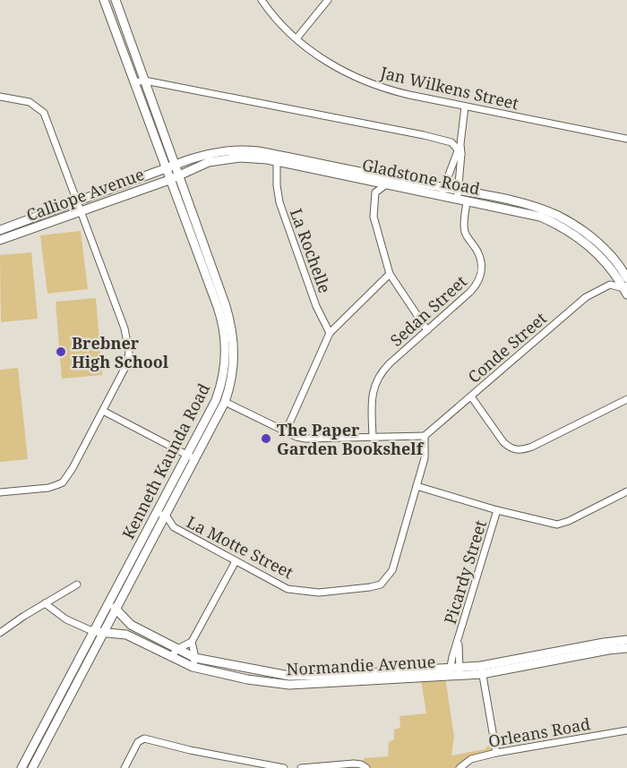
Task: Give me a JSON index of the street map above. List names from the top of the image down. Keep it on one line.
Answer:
{"streets":{"street":["Jan Wilkens Street","Gladstone Road","Calliope Avenue","La Rochelle","Sedan Street","Conde Street","Kenneth Kaunda Road","La Motte Street","Picardy Street","Normandie Avenue","Orleans Road"]},"crossings":[["Gladstone Road","Calliope Avenue"],["Gladstone Road","La Rochelle"],["Gladstone Road","Sedan Street"],["Gladstone Road","Kenneth Kaunda Road"],["Calliope Avenue","Kenneth Kaunda Road"],["Conde Street","La Motte Street"],["Kenneth Kaunda Road","La Motte Street"],["Kenneth Kaunda Road","Normandie Avenue"],["Picardy Street","Normandie Avenue"]],"places":["Brebner High School","The Paper Garden Bookshelf"]}
